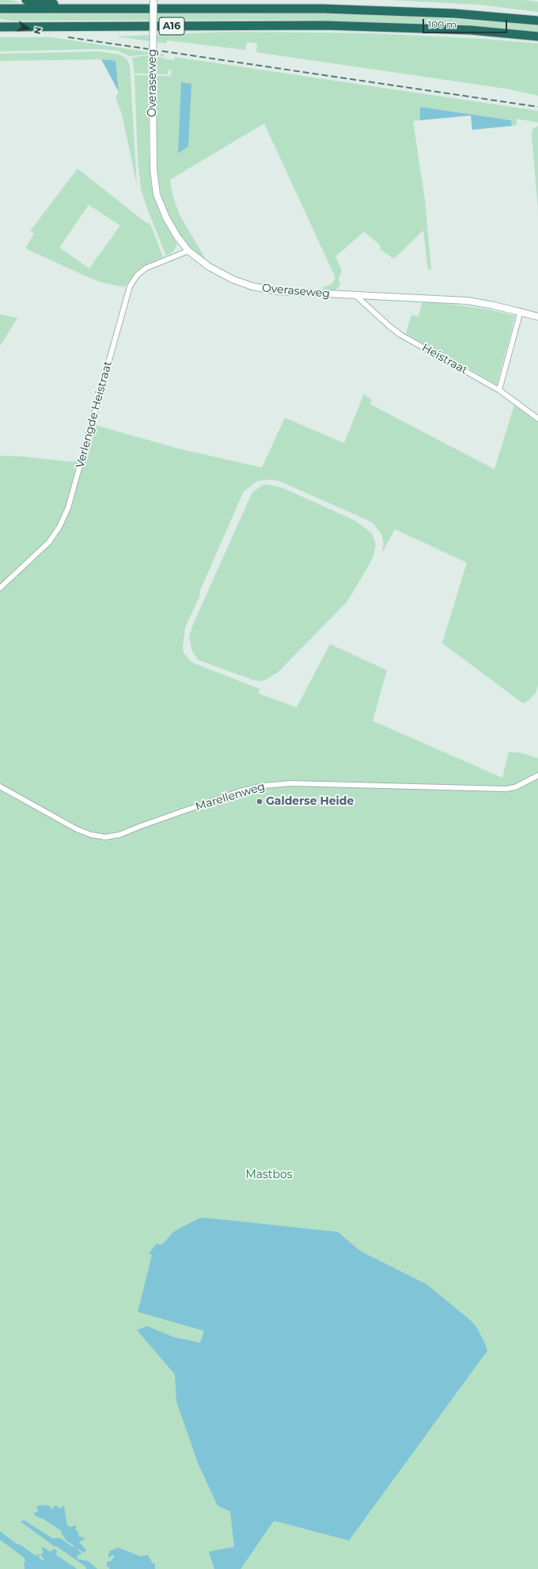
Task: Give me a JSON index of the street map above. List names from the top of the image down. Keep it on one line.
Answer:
{"streets":{"highway":["A16"],"street":["Overaseweg","Heistraat","Verlengde Heistraat","Marellenweg"]},"crossings":[["Overaseweg","Heistraat"],["Overaseweg","Verlengde Heistraat"]],"parks":["Mastbos"],"places":["Galderse Heide"],"scale_bar":"100 m","north":"right"}
